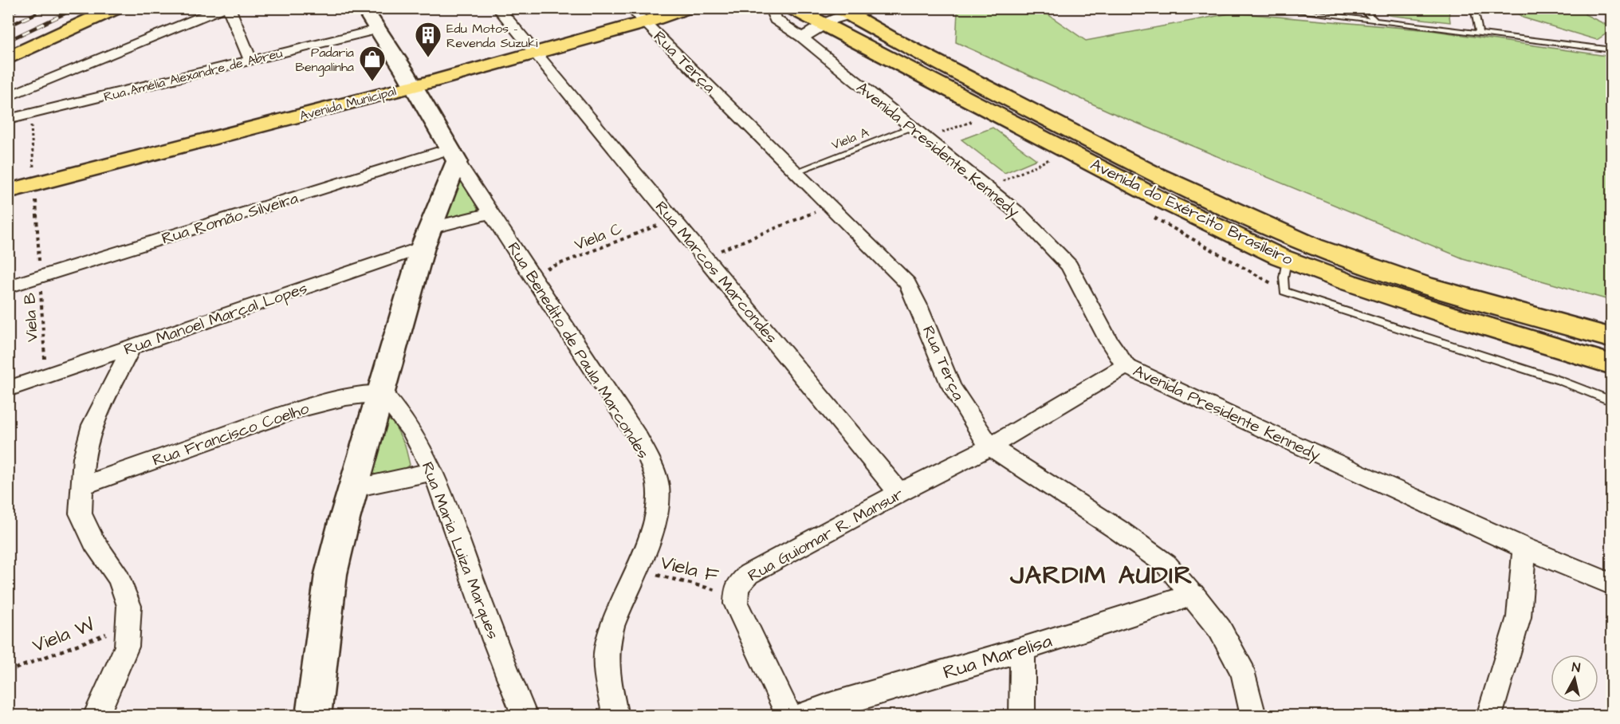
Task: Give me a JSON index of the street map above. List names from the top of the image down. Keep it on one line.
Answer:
{"streets":{"main road":["Avenida Municipal","Avenida do Exército Brasileiro"],"street":["Rua Terça","Rua Amélia Alexandre de Abreu","Avenida Presidente Kennedy","Rua Romão Silveira","Rua Marcos Marcondes","Rua Manoel Marçal Lopes","Rua Benedito de Paula Marcondes","Rua Francisco Coelho","Rua Guiomar R. Mansur","Rua Maria Luiza Marques","Rua Marelisa"],"lane":["Viela A"],"path":["Viela C","Viela B","Viela F","Viela W"]},"crossings":[["Rua Terça","Avenida Municipal"],["Rua Terça","Viela A"],["Rua Terça","Rua Guiomar R. Mansur"],["Rua Terça","Rua Marelisa"],["Rua Amélia Alexandre de Abreu","Viela B"],["Avenida Municipal","Rua Marcos Marcondes"],["Avenida Municipal","Viela B"],["Viela A","Avenida Presidente Kennedy"],["Avenida Presidente Kennedy","Rua Guiomar R. Mansur"],["Rua Romão Silveira","Viela B"],["Rua Romão Silveira","Rua Benedito de Paula Marcondes"],["Viela C","Rua Marcos Marcondes"],["Viela C","Rua Benedito de Paula Marcondes"],["Rua Marcos Marcondes","Rua Guiomar R. Mansur"],["Viela B","Rua Manoel Marçal Lopes"],["Rua Manoel Marçal Lopes","Rua Benedito de Paula Marcondes"],["Rua Benedito de Paula Marcondes","Viela F"],["Rua Francisco Coelho","Rua Maria Luiza Marques"],["Rua Guiomar R. Mansur","Viela F"]],"districts":["JARDIM AUDIR"],"places":{"building":["Edu Motos - Revenda Suzuki"],"shop":["Padaria Bengalinha"]},"north":"top"}
